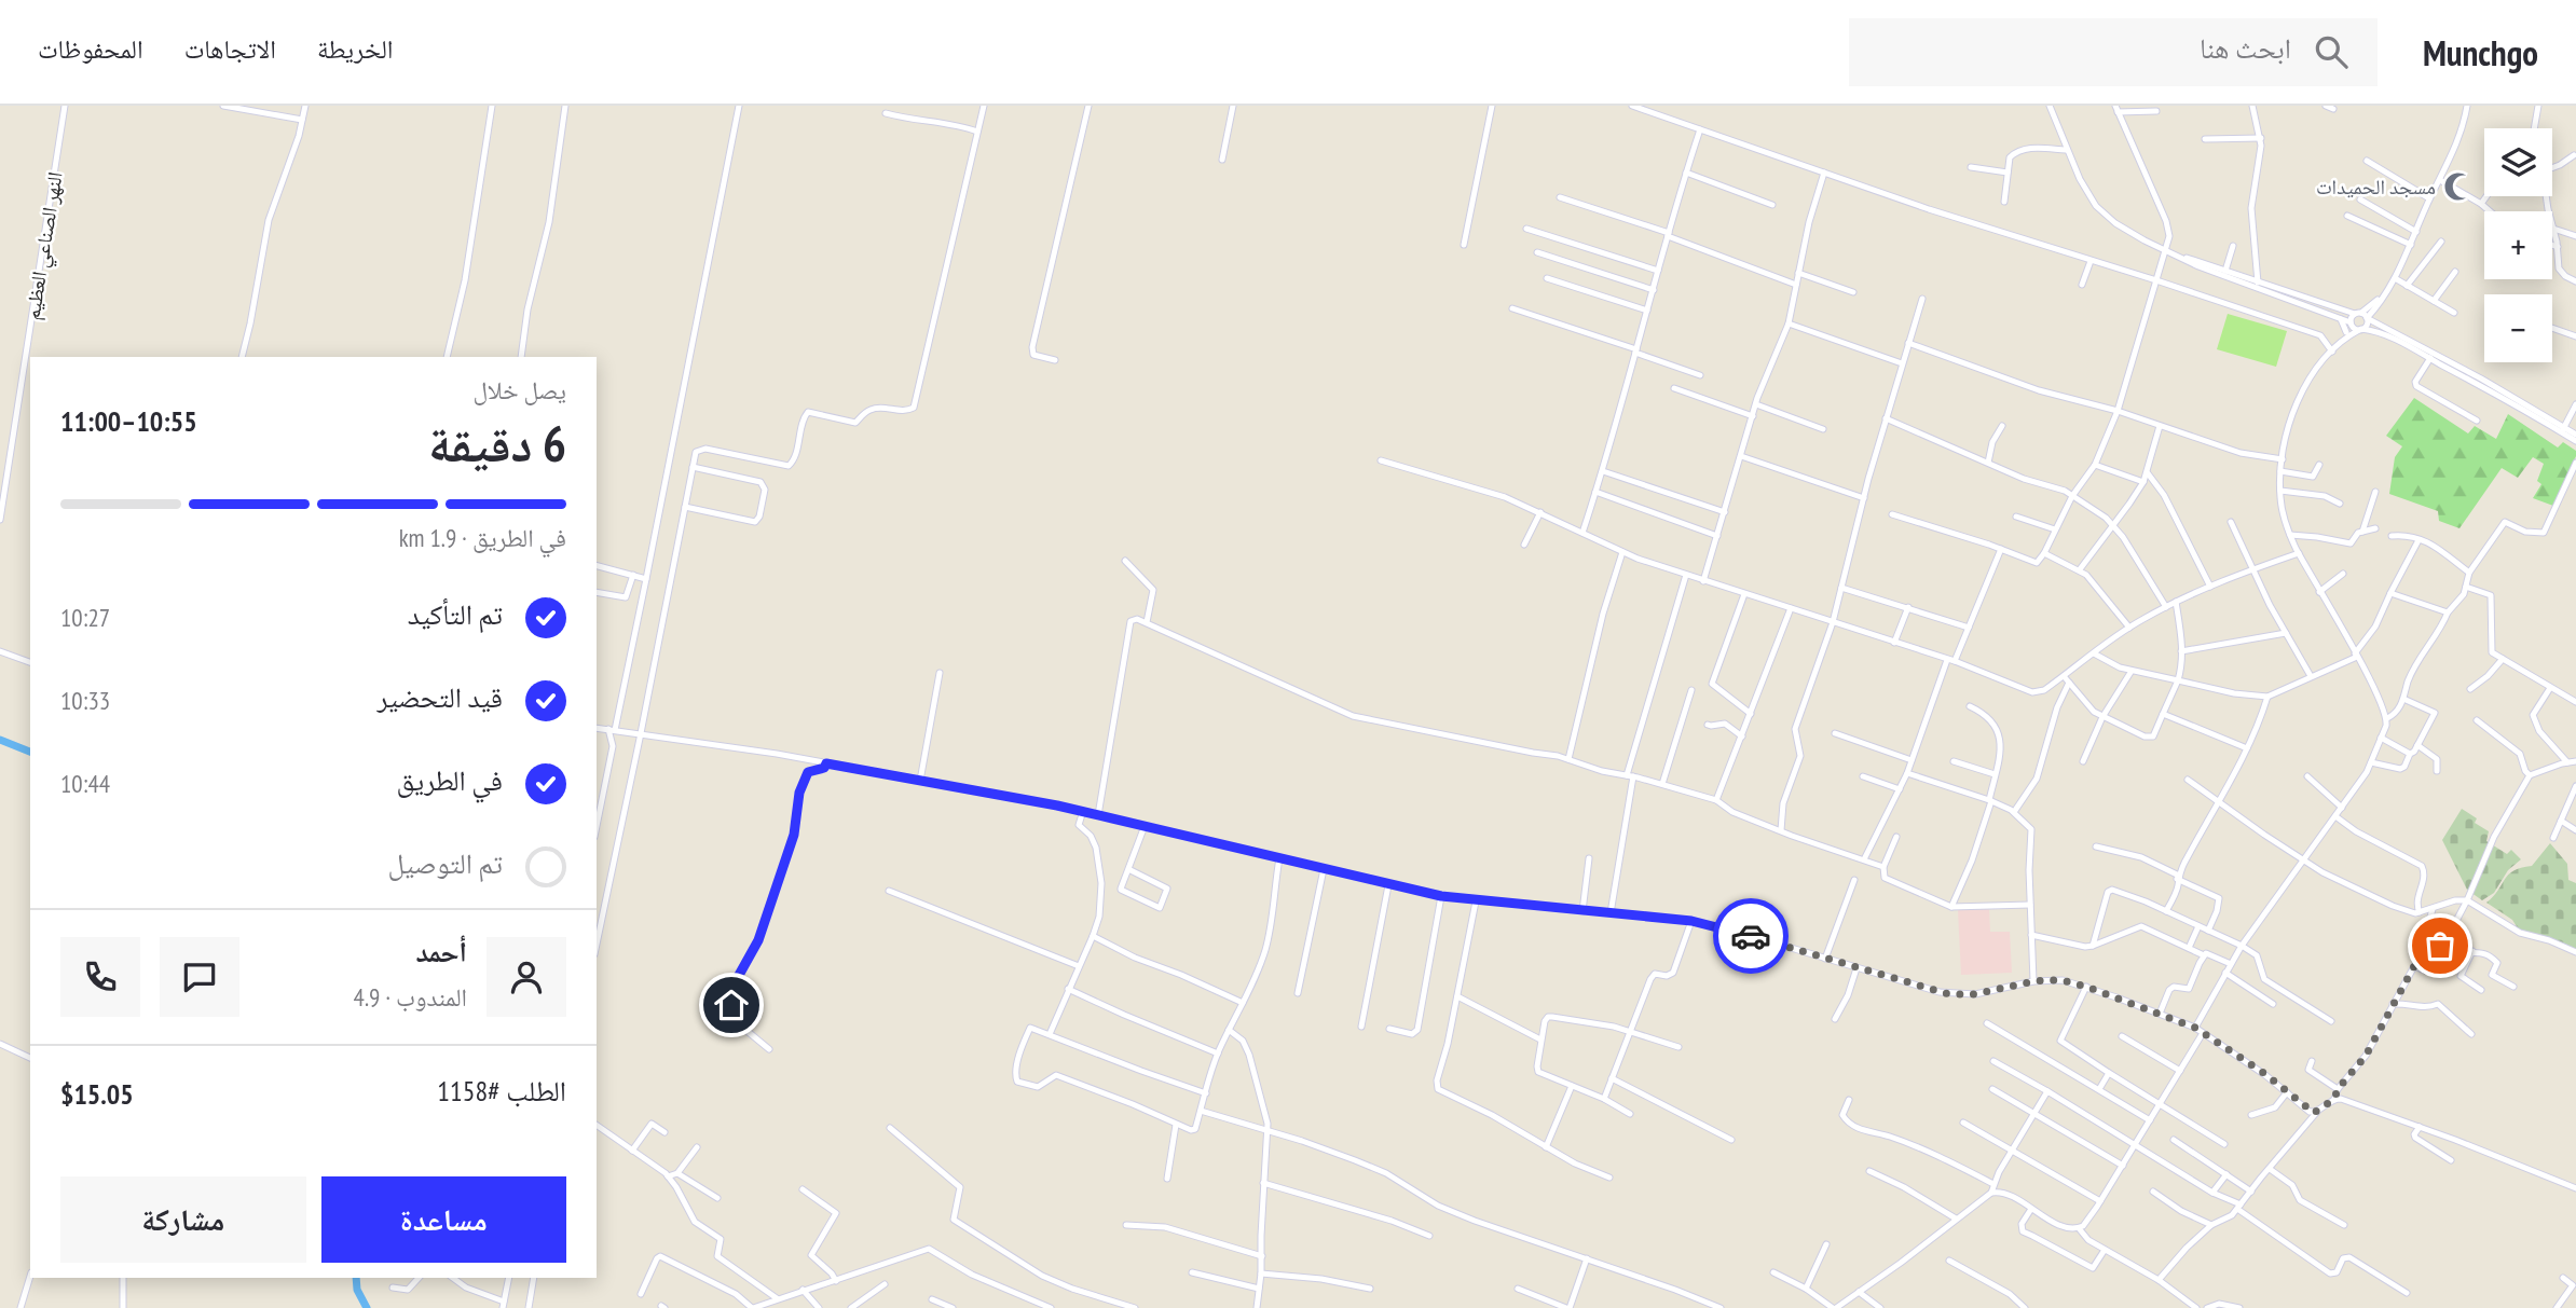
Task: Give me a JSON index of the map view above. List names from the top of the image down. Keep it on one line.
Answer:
{"streets":{"street":["النهر الصناعي العظيم"]},"places":{"mosque":["مسجد الحميدات"]},"page":{"header":"Munchgo","search":"ابحث هنا","nav":["الخريطة","الاتجاهات","المحفوظات"],"map_buttons":["+","−"],"heading":["6 دقيقة","يصل خلال","10:55–11:00"],"panel":["أحمد","المندوب · 4.9","الطلب #1158","$15.05"],"bar":"في الطريق · 1.9 km","list":[["تم التأكيد","10:27"],["قيد التحضير","10:33"],["في الطريق","10:44"],"تم التوصيل"],"buttons":["مساعدة","مشاركة"]}}
